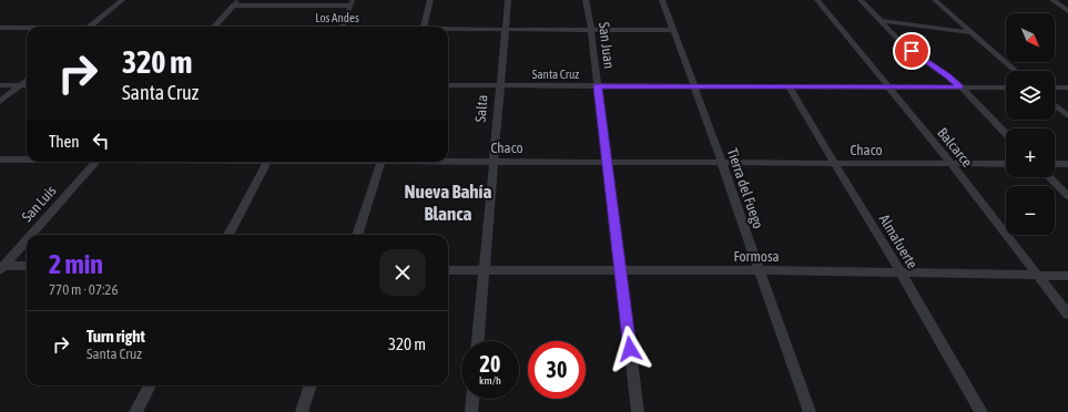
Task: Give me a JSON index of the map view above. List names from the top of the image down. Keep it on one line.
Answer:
{"streets":{"street":["Los Andes","San Juan","Santa Cruz","Salta","Chaco","Balcarce","Tierra del Fuego","San Luis","Almafuerte","Formosa"]},"crossings":[["Los Andes","San Juan"],["Los Andes","Salta"],["Los Andes","Tierra del Fuego"],["San Juan","Santa Cruz"],["San Juan","Chaco"],["San Juan","Formosa"],["Santa Cruz","Salta"],["Santa Cruz","Balcarce"],["Santa Cruz","Tierra del Fuego"],["Santa Cruz","Almafuerte"],["Salta","Chaco"],["Salta","Formosa"],["Chaco","Balcarce"],["Chaco","Tierra del Fuego"],["Chaco","Almafuerte"],["Balcarce","Formosa"],["Tierra del Fuego","Formosa"],["Almafuerte","Formosa"]],"districts":["Nueva Bahía Blanca"],"north":"bottom right","page":{"map_buttons":["+","−"],"turn":["320 m","Santa Cruz"],"then":"Then","heading":["2 min","770 m · 07:26"],"list":[{"name":"Turn right","note":"Santa Cruz","value":"320 m"}],"speed":"20 km/h","limit":"30"}}
